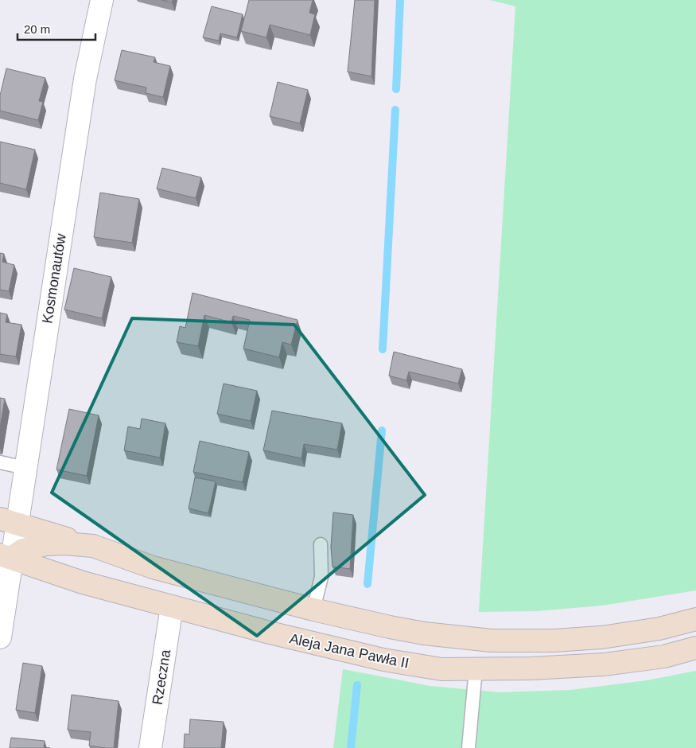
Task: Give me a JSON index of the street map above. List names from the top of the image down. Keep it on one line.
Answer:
{"streets":{"street":["Kosmonautów","Aleja Jana Pawła II","Rzeczna"]},"crossings":[["Kosmonautów","Aleja Jana Pawła II"],["Aleja Jana Pawła II","Rzeczna"]],"scale_bar":"20 m"}
